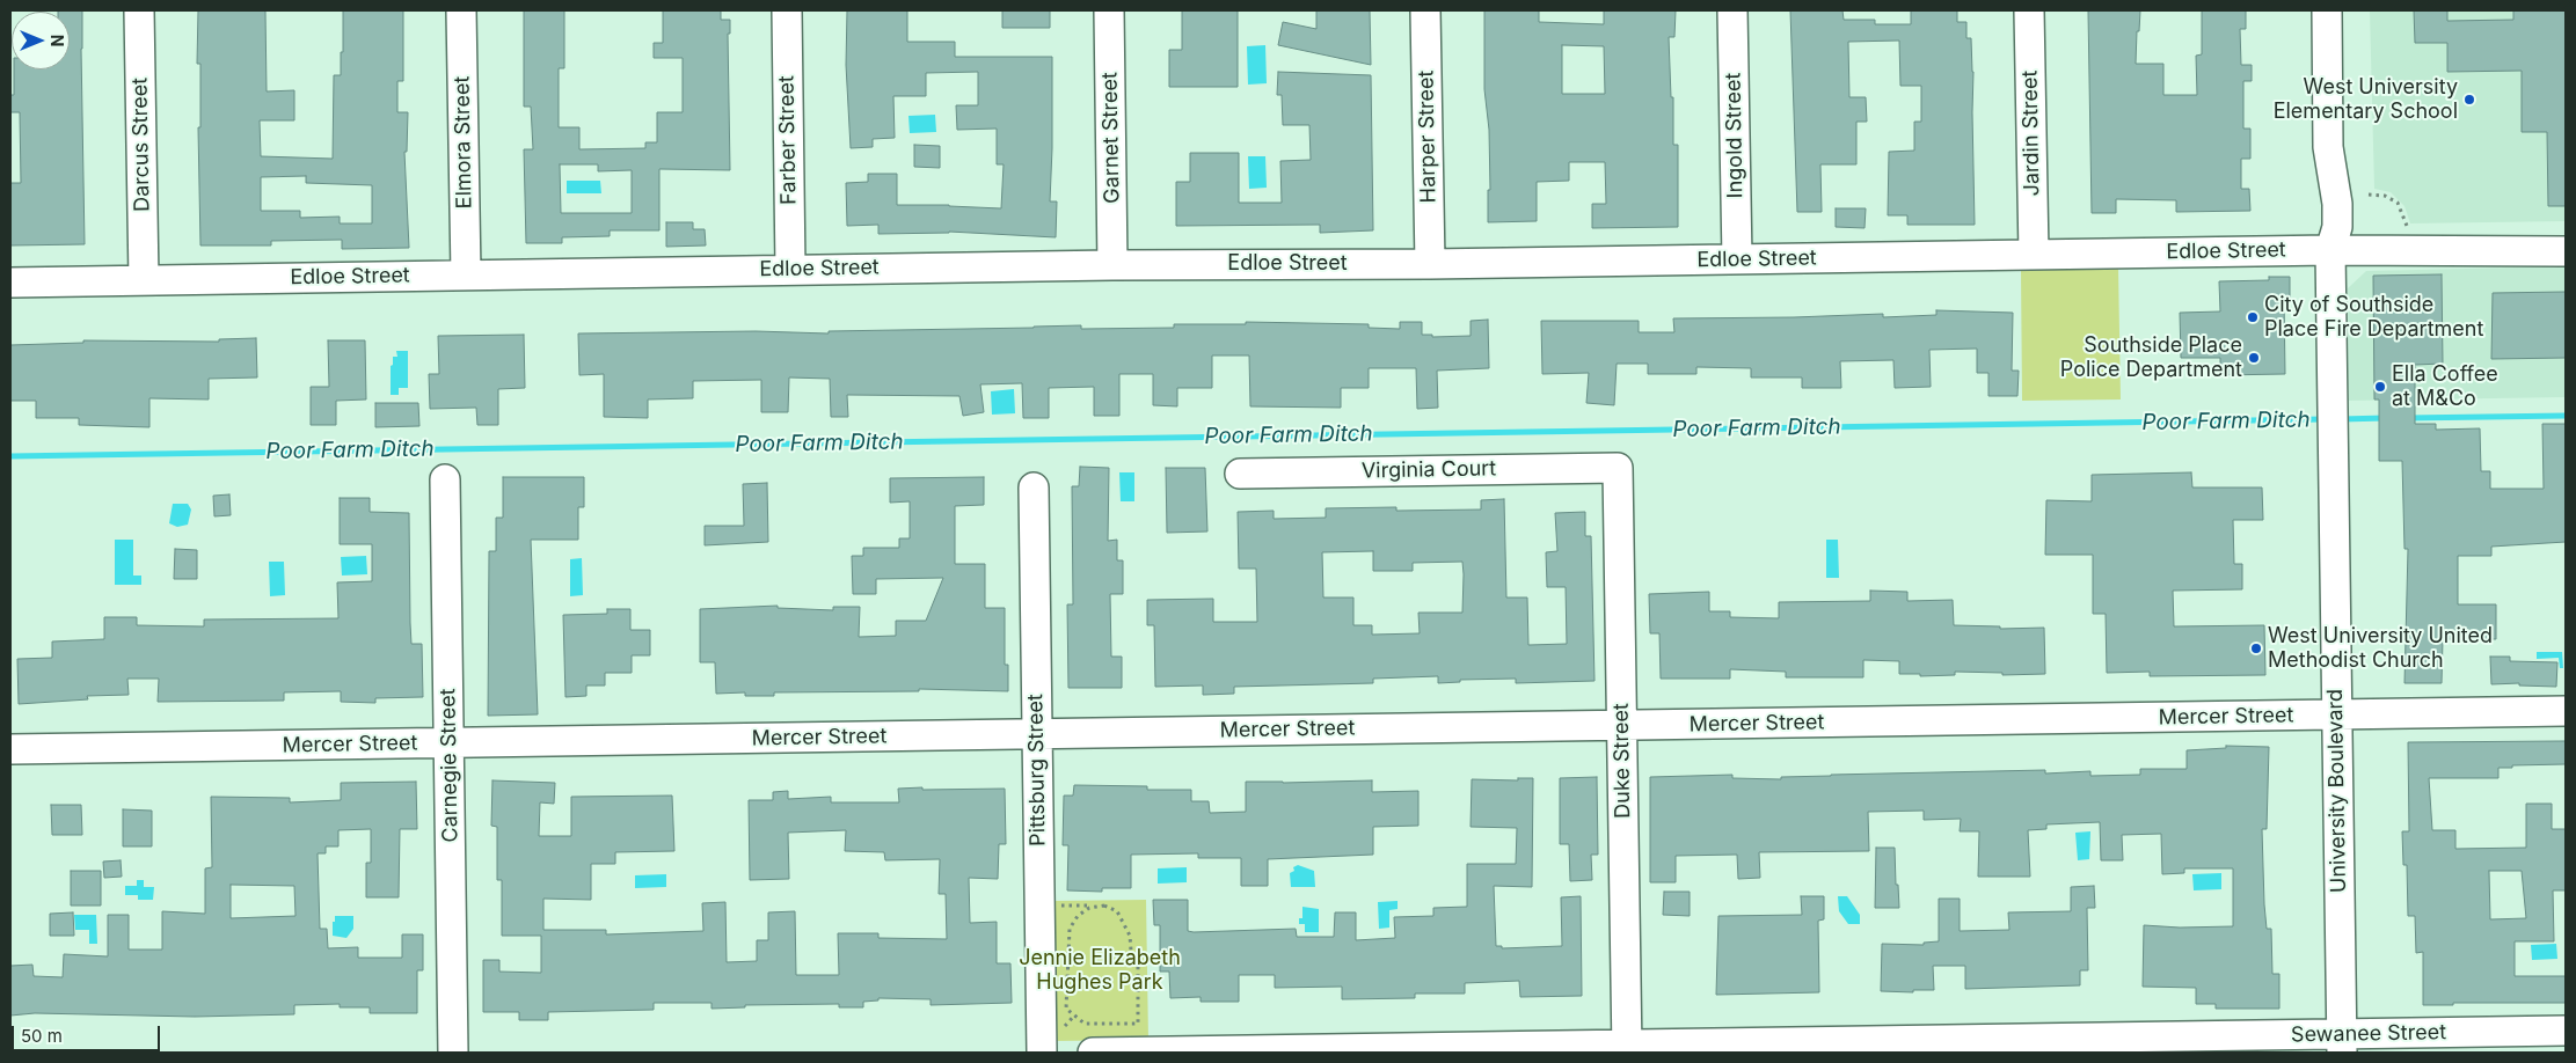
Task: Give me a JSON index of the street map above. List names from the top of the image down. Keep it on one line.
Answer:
{"streets":{"street":["Jardin Street","Ingold Street","Harper Street","Garnet Street","Farber Street","Elmora Street","Darcus Street","Edloe Street","Virginia Court","Mercer Street","Duke Street","Carnegie Street","Pittsburg Street","University Boulevard","Sewanee Street"]},"crossings":[["Jardin Street","Edloe Street"],["Ingold Street","Edloe Street"],["Harper Street","Edloe Street"],["Garnet Street","Edloe Street"],["Farber Street","Edloe Street"],["Elmora Street","Edloe Street"],["Darcus Street","Edloe Street"],["Edloe Street","University Boulevard"],["Virginia Court","Duke Street"],["Mercer Street","Duke Street"],["Mercer Street","Carnegie Street"],["Mercer Street","Pittsburg Street"],["Mercer Street","University Boulevard"],["Duke Street","Sewanee Street"],["University Boulevard","Sewanee Street"]],"water":["Poor Farm Ditch"],"parks":["Jennie Elizabeth Hughes Park"],"places":["West University Elementary School","City of Southside Place Fire Department","Southside Place Police Department","Ella Coffee at M&Co","West University United Methodist Church"],"scale_bar":"50 m","north":"right"}
